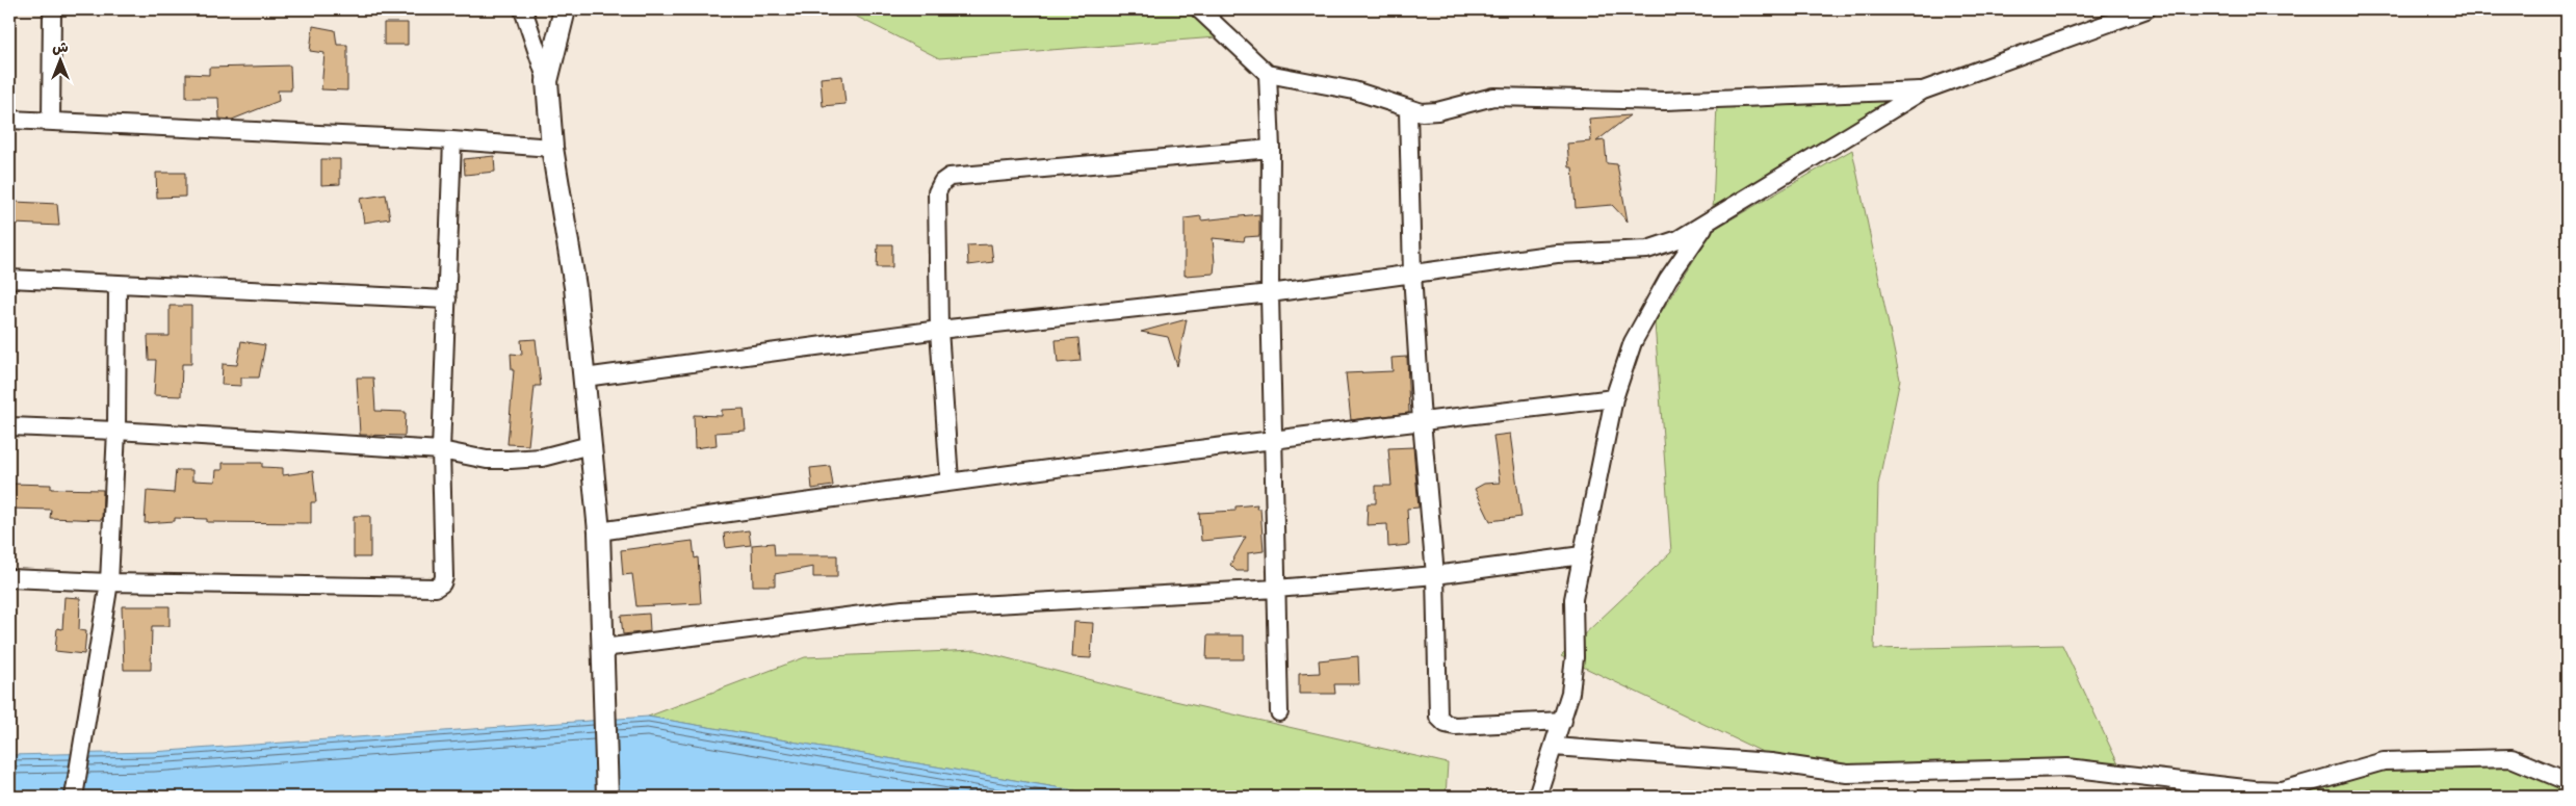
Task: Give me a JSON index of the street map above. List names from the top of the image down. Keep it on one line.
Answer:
{"north":"top"}
